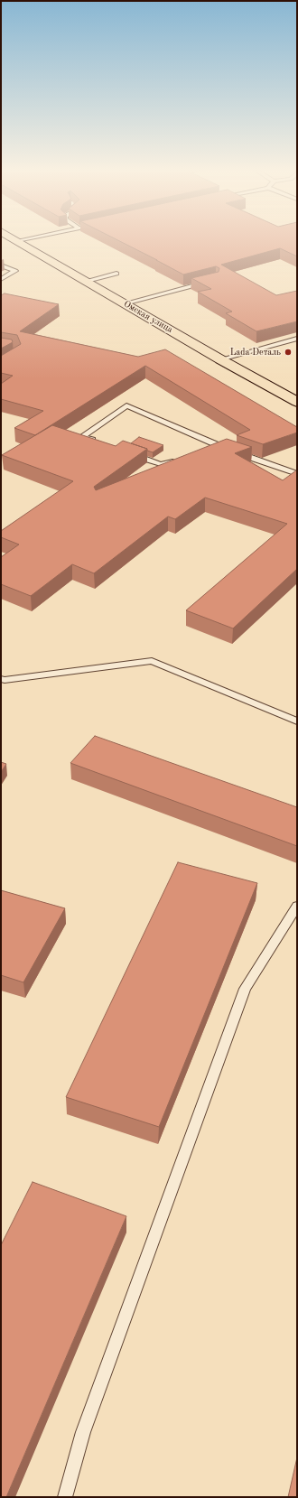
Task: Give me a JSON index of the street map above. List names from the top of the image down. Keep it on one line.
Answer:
{"streets":{"main road":["Омская улица"]},"places":["Lada Dеталь"]}
